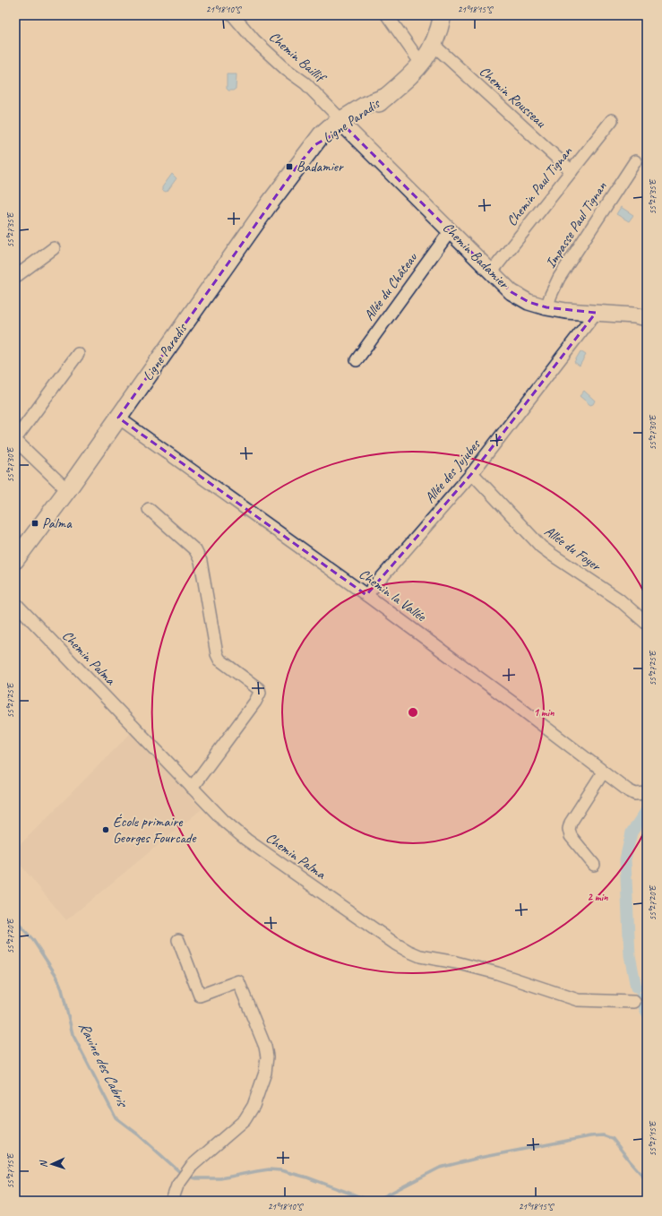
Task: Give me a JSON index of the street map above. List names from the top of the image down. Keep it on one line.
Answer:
{"streets":{"main road":["Ligne Paradis"],"street":["Chemin Baillif","Chemin Rousseau","Chemin Paul Tignan","Impasse Paul Tignan","Chemin Badamier","Allée du Château","Allée des Jujubes","Allée du Foyer","Chemin la Vallée","Chemin Palma"]},"crossings":[["Chemin Baillif","Ligne Paradis"],["Chemin Baillif","Chemin Badamier"],["Chemin Rousseau","Ligne Paradis"],["Chemin Rousseau","Chemin Paul Tignan"],["Ligne Paradis","Chemin Badamier"],["Ligne Paradis","Chemin la Vallée"],["Chemin Paul Tignan","Chemin Badamier"],["Impasse Paul Tignan","Chemin Badamier"],["Chemin Badamier","Allée du Château"],["Chemin Badamier","Allée des Jujubes"],["Allée des Jujubes","Allée du Foyer"],["Allée des Jujubes","Chemin la Vallée"]],"water":["Ravine des Cabris"],"places":{"transit":["Badamier","Palma"],"other":["École primaire Georges Fourcade"]},"north":"left","coordinates":["21°18'10\"S","21°18'15\"S","55°27'35\"E","55°27'30\"E","55°27'25\"E","55°27'20\"E","55°27'15\"E"],"rings":["1 min","2 min"]}
